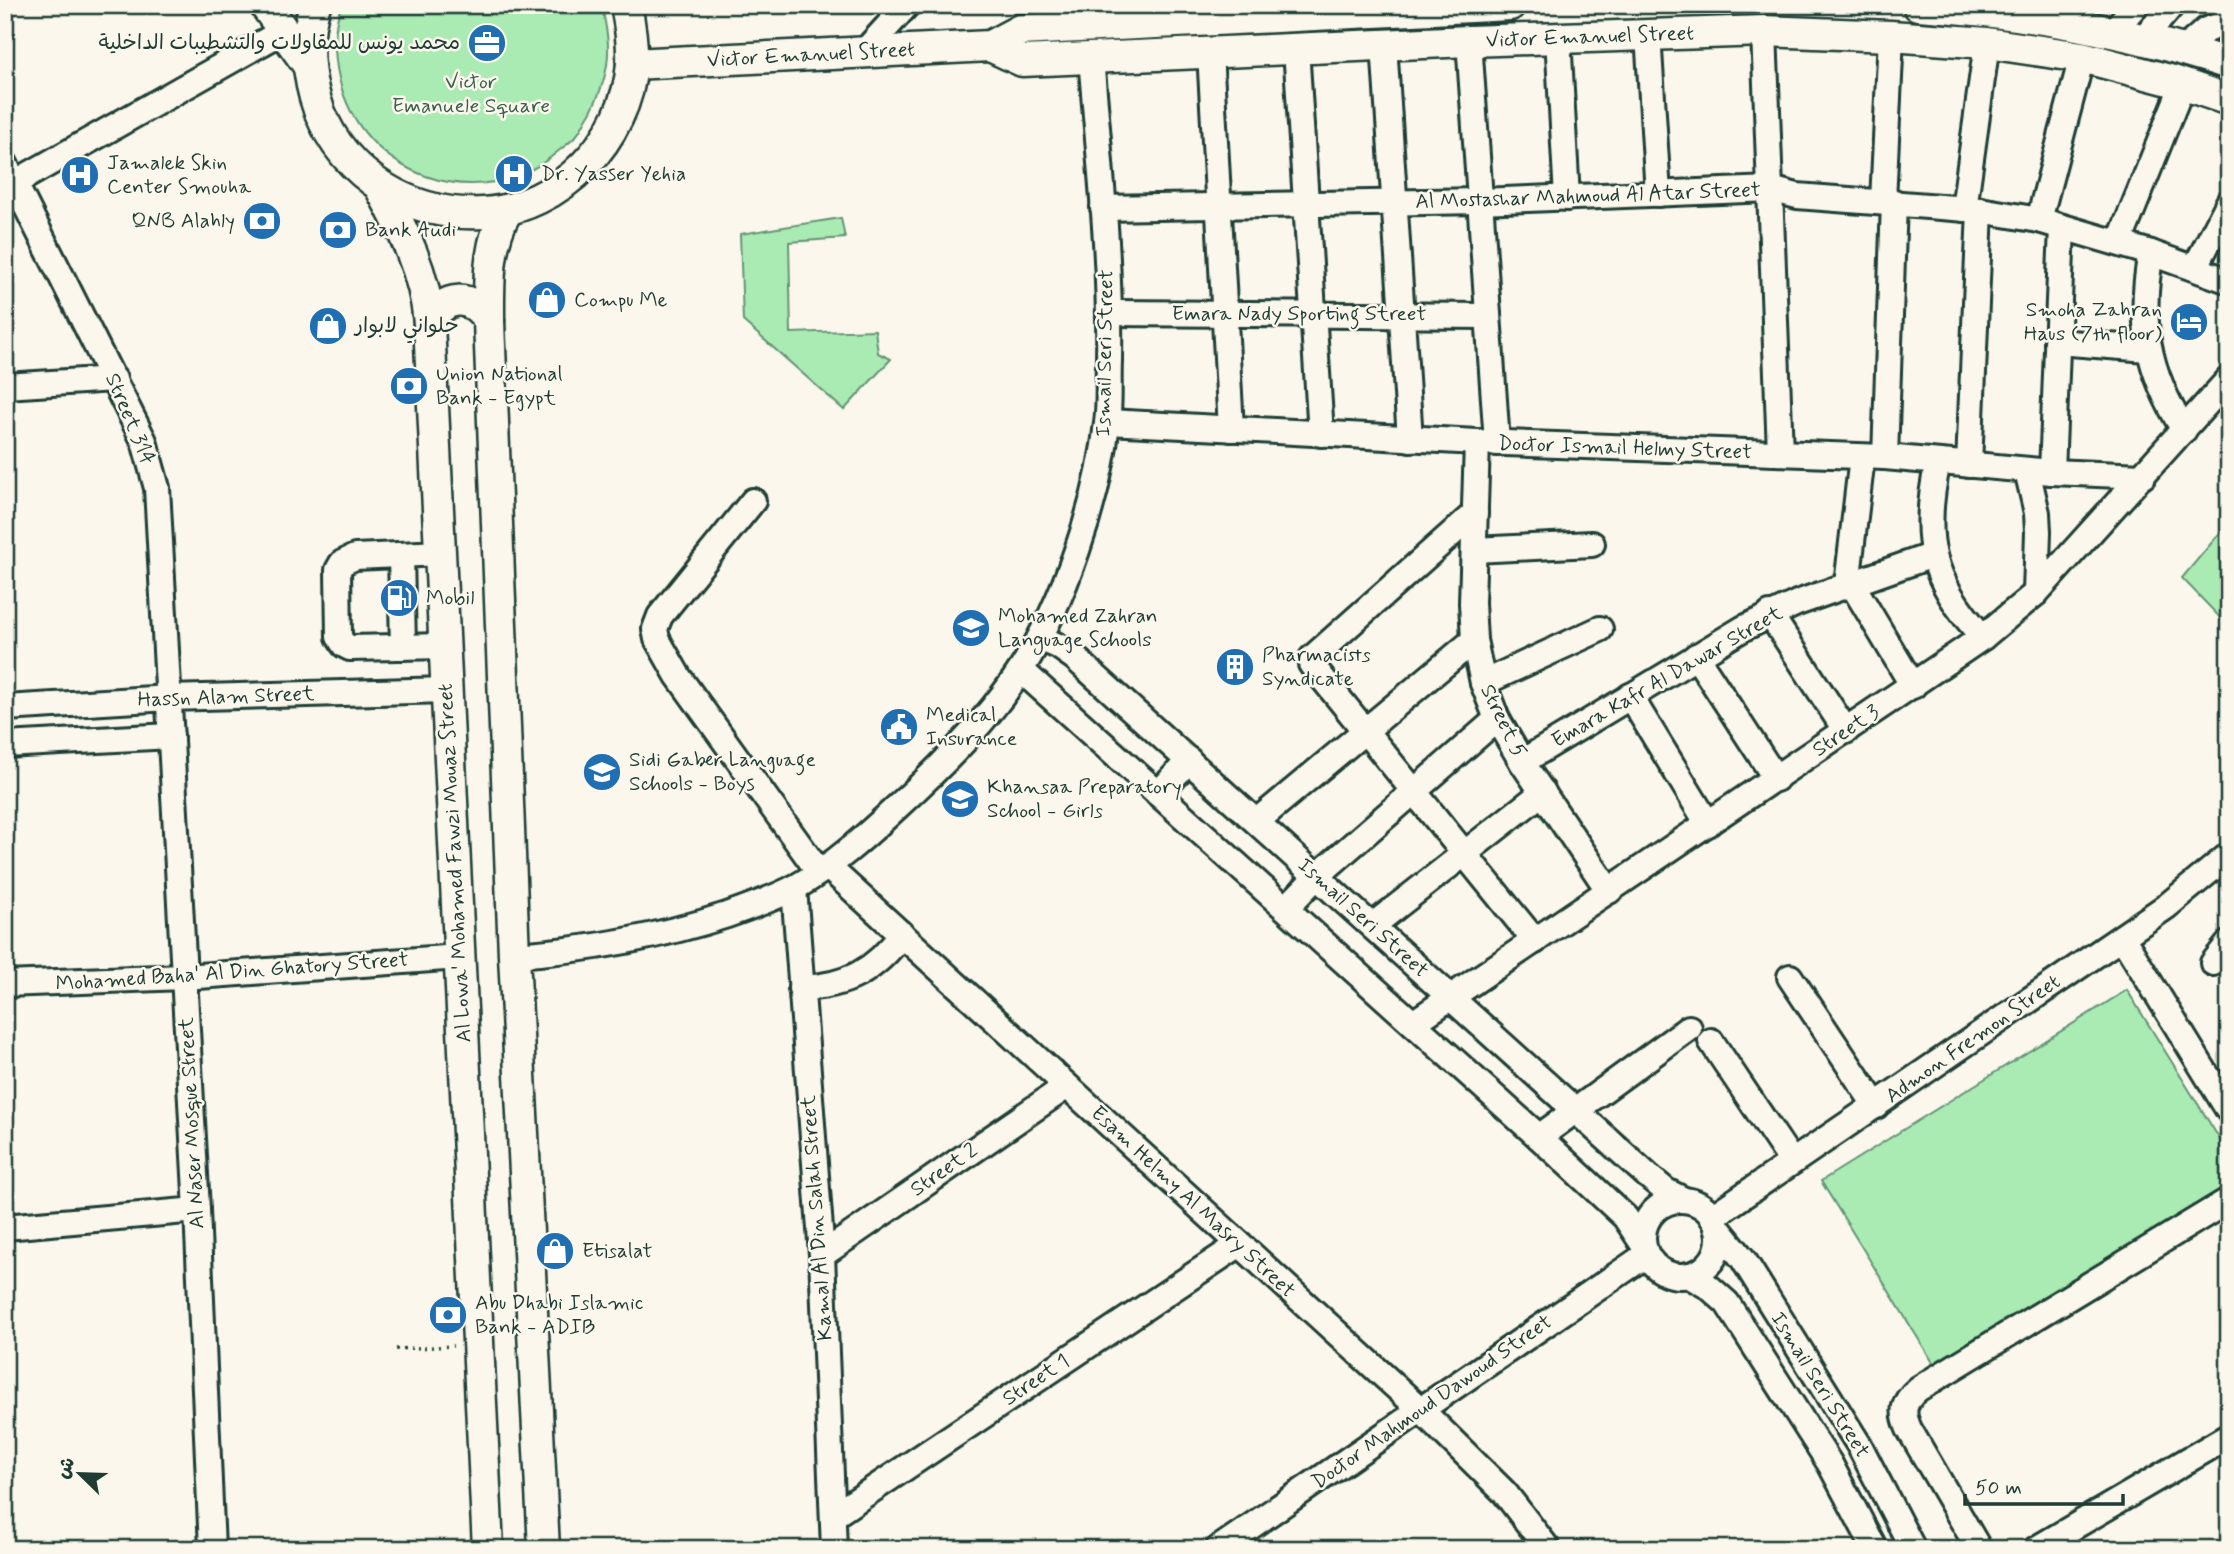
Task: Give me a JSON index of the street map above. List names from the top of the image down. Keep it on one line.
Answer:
{"streets":{"main road":["Victor Emanuel Street","Al Lowa' Mohamed Fawzi Mouaz Street"],"street":["Al Mostashar Mahmoud Al Atar Street","Emara Nady Sporting Street","Ismail Seri Street","Street 314","Doctor Ismail Helmy Street","Emara Kafr Al Dawar Street","Hassn Alam Street","Street 5","Street 3","Mohamed Baha' Al Din Ghatory Street","Admon Fremon Street","Al Naser Mosque Street","Street 2","Esam Helmy Al Masry Street","Kamal Al Din Salah Street","Street 1","Doctor Mahmoud Dawoud Street"]},"crossings":[["Victor Emanuel Street","Ismail Seri Street"],["Victor Emanuel Street","Street 5"],["Al Mostashar Mahmoud Al Atar Street","Ismail Seri Street"],["Al Mostashar Mahmoud Al Atar Street","Street 5"],["Emara Nady Sporting Street","Ismail Seri Street"],["Emara Nady Sporting Street","Street 5"],["Ismail Seri Street","Doctor Ismail Helmy Street"],["Ismail Seri Street","Street 3"],["Ismail Seri Street","Admon Fremon Street"],["Ismail Seri Street","Esam Helmy Al Masry Street"],["Ismail Seri Street","Kamal Al Din Salah Street"],["Ismail Seri Street","Doctor Mahmoud Dawoud Street"],["Street 314","Hassn Alam Street"],["Street 314","Al Naser Mosque Street"],["Doctor Ismail Helmy Street","Street 5"],["Doctor Ismail Helmy Street","Street 3"],["Emara Kafr Al Dawar Street","Street 5"],["Hassn Alam Street","Al Lowa' Mohamed Fawzi Mouaz Street"],["Hassn Alam Street","Al Naser Mosque Street"],["Street 5","Street 3"],["Al Lowa' Mohamed Fawzi Mouaz Street","Mohamed Baha' Al Din Ghatory Street"],["Mohamed Baha' Al Din Ghatory Street","Al Naser Mosque Street"],["Admon Fremon Street","Doctor Mahmoud Dawoud Street"],["Street 2","Esam Helmy Al Masry Street"],["Street 2","Kamal Al Din Salah Street"],["Esam Helmy Al Masry Street","Street 1"],["Esam Helmy Al Masry Street","Doctor Mahmoud Dawoud Street"],["Kamal Al Din Salah Street","Street 1"]],"parks":["Victor Emanuele Square"],"places":{"office":["محمد يونس للمقاولات والتشطيبات الداخلية"],"hospital":["Dr. Yasser Yehia","Jamalek Skin Center Smouha"],"bank":["QNB Alahly","Bank Audi","Union National Bank - Egypt","Abu Dhabi Islamic Bank - ADIB"],"shop":["Compu Me","حلواني لابوار","Etisalat"],"hotel":["Smoha Zahran Haus (7th floor)"],"fuel station":["Mobil"],"school or university":["Mohamed Zahran Language Schools","Sidi Gaber Language Schools - Boys","Khansaa Preparatory School - Girls"],"building":["Pharmacists Syndicate"],"public building":["Medical Insurance"]},"scale_bar":"50 m","north":"top left"}
